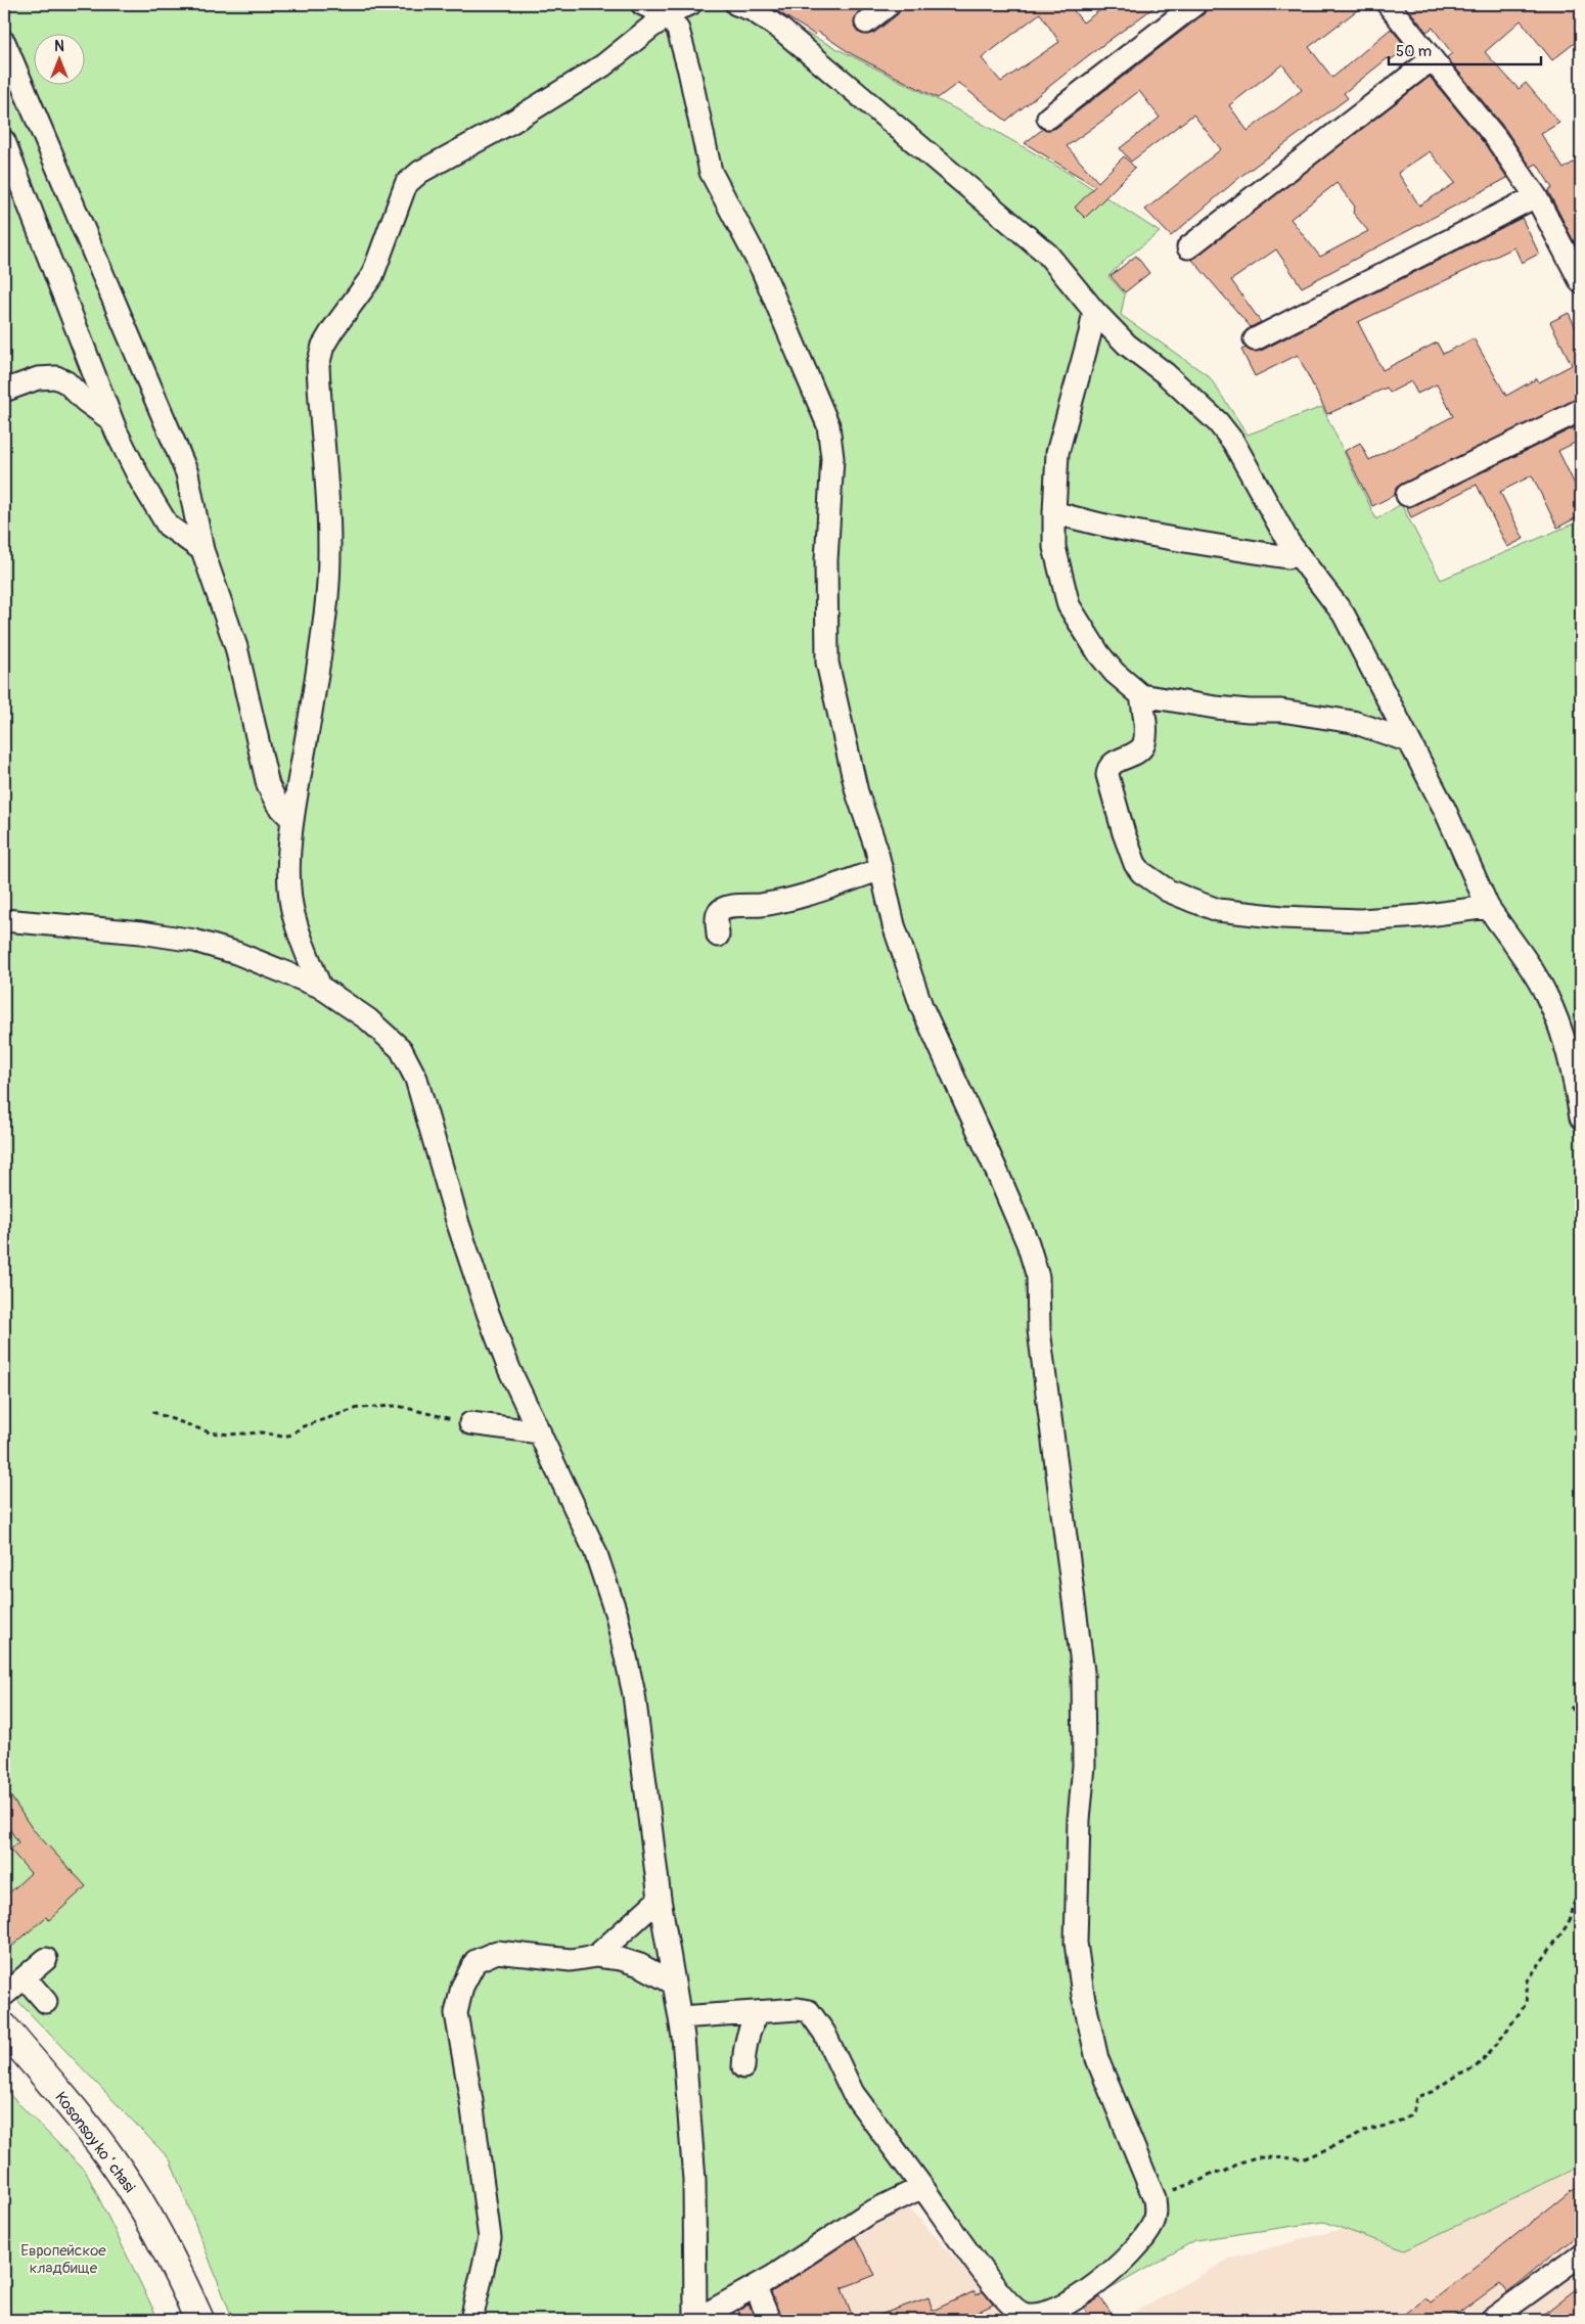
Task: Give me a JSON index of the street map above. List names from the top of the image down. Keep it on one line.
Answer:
{"streets":{"main road":["Kosonsoy koʻchasi"]},"parks":["Европейское кладбище"],"scale_bar":"50 m","north":"top"}
